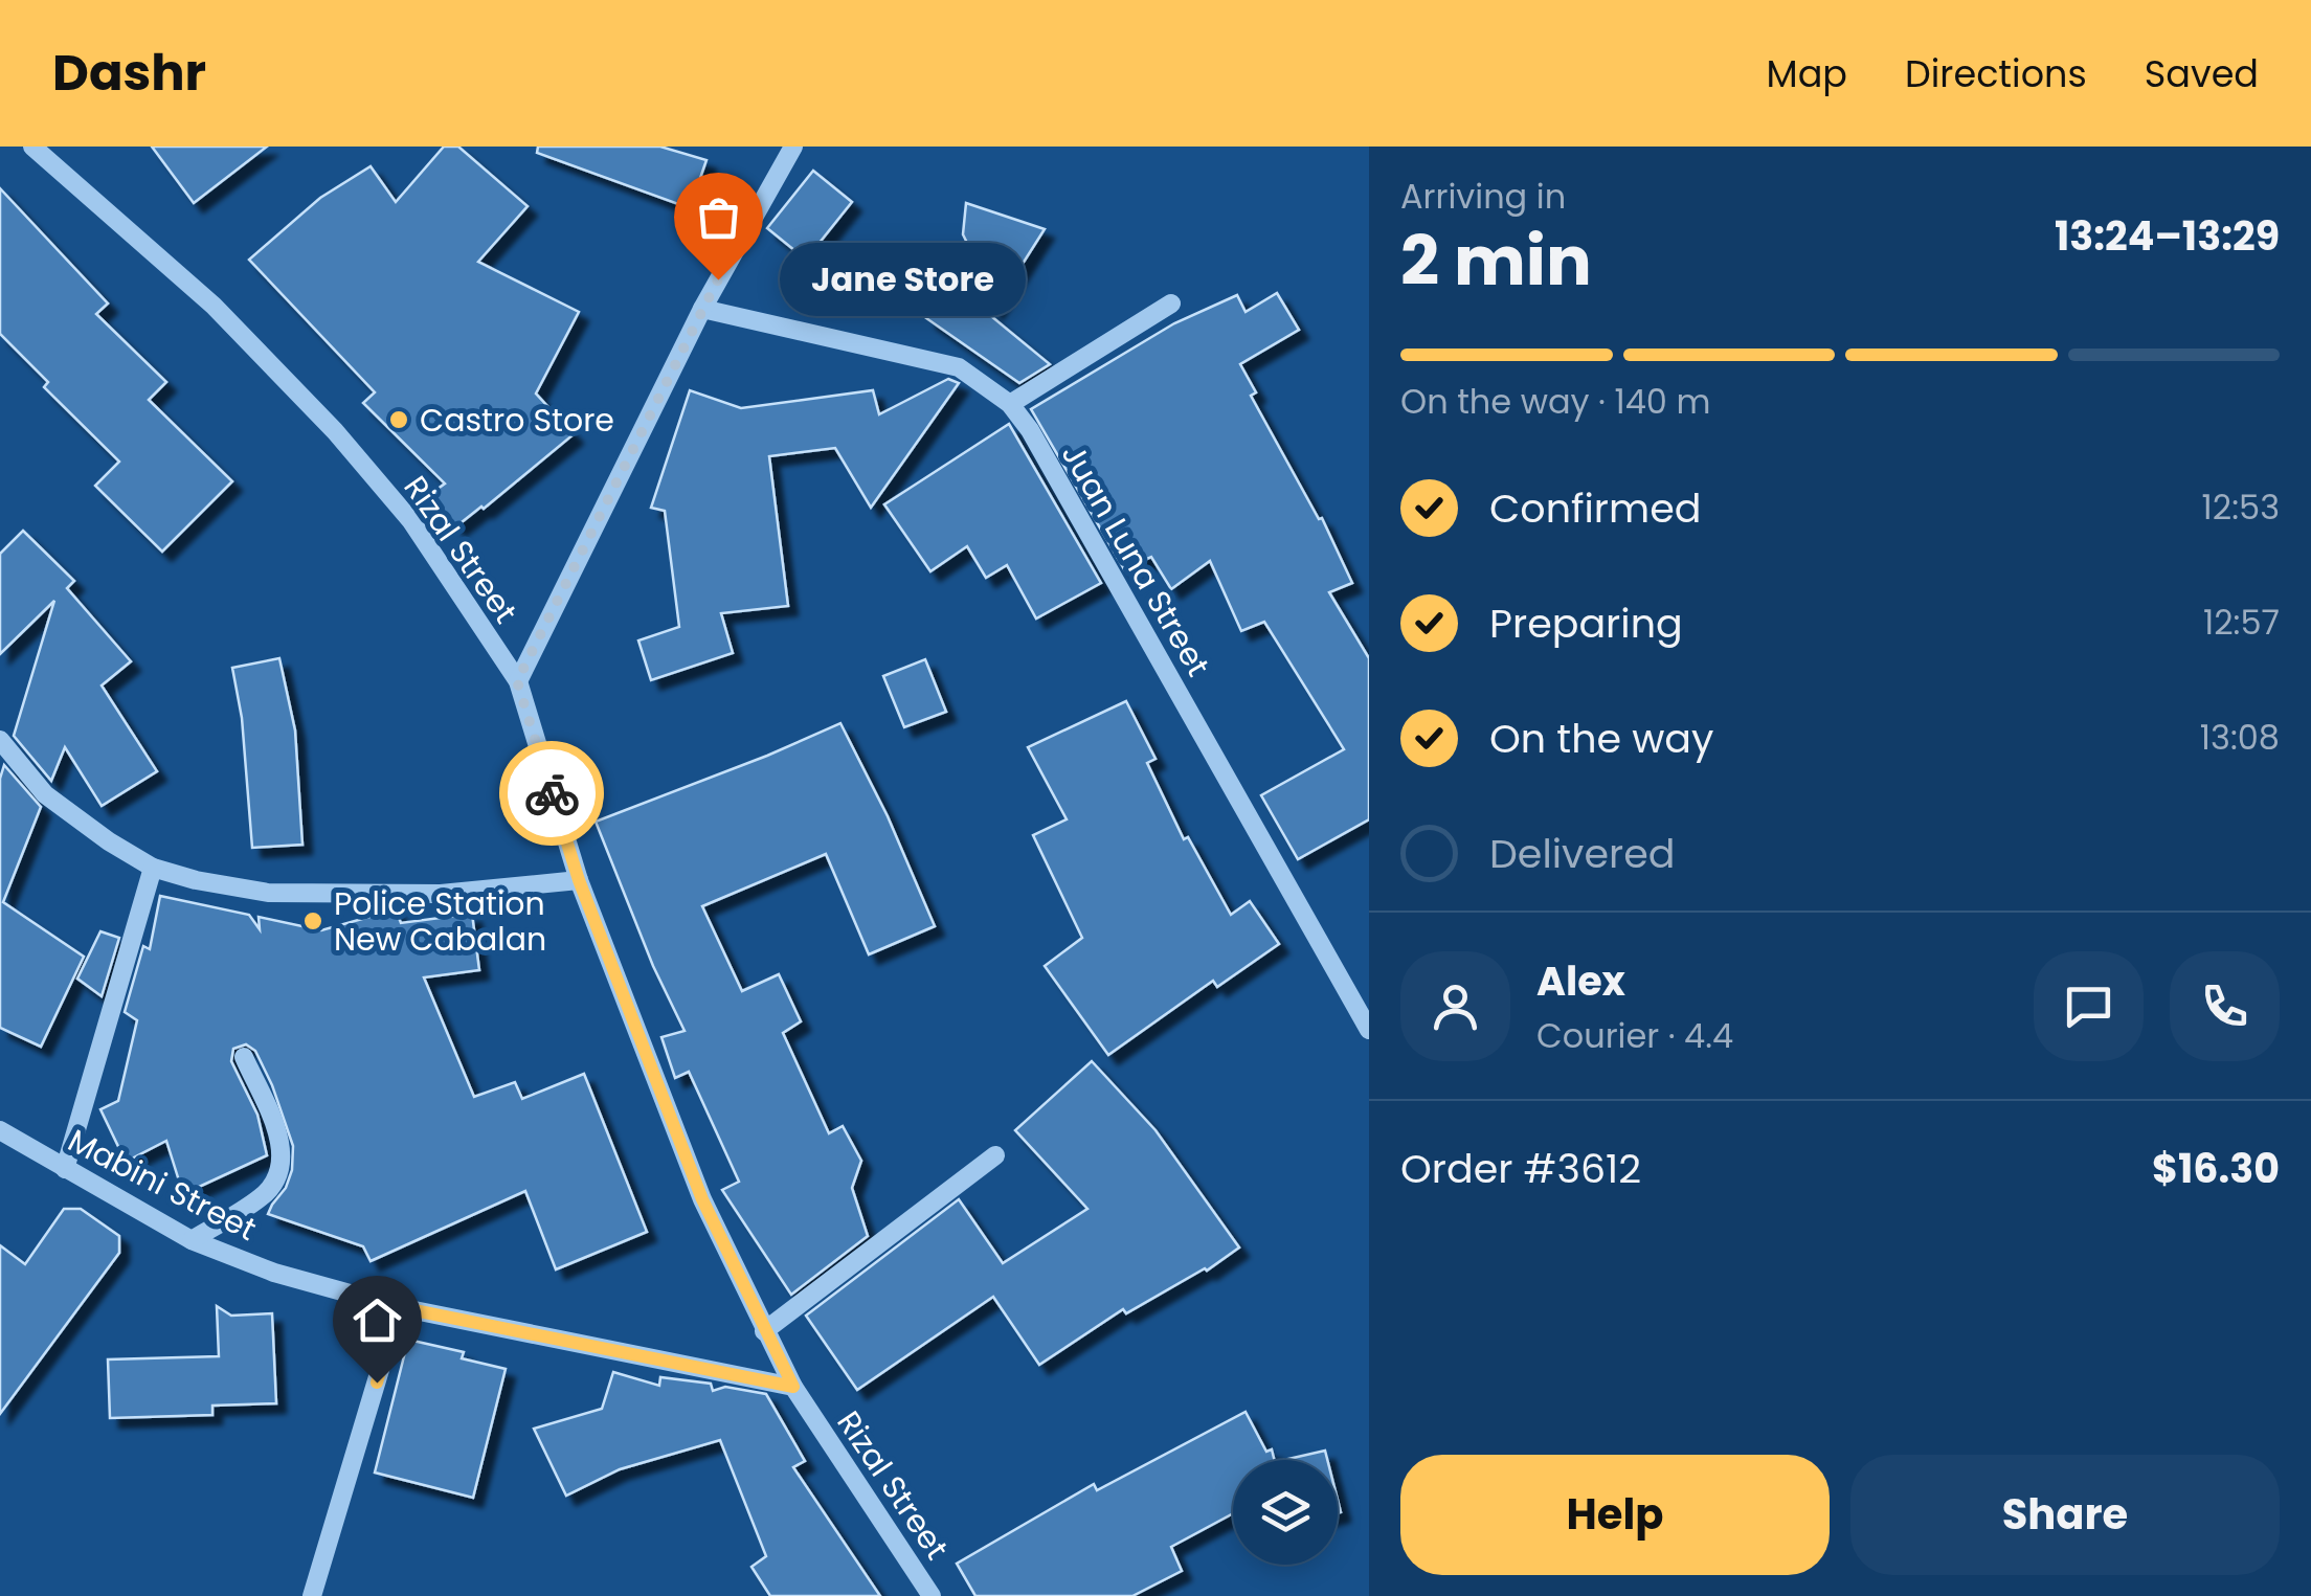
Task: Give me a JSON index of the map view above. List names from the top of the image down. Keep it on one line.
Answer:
{"streets":{"street":["Rizal Street","Juan Luna Street","Mabini Street"]},"crossings":[["Rizal Street","Mabini Street"]],"places":["Jane Store","Castro Store","Police Station New Cabalan"],"page":{"header":"Dashr","nav":["Map","Directions","Saved"],"heading":["2 min","Arriving in","13:24–13:29"],"panel":["Alex","Courier · 4.4","Order #3612","$16.30"],"bubble":"Jane Store","bar":"On the way · 140 m","list":[["Confirmed","12:53"],["Preparing","12:57"],["On the way","13:08"],"Delivered"],"buttons":["Help","Share"]}}
